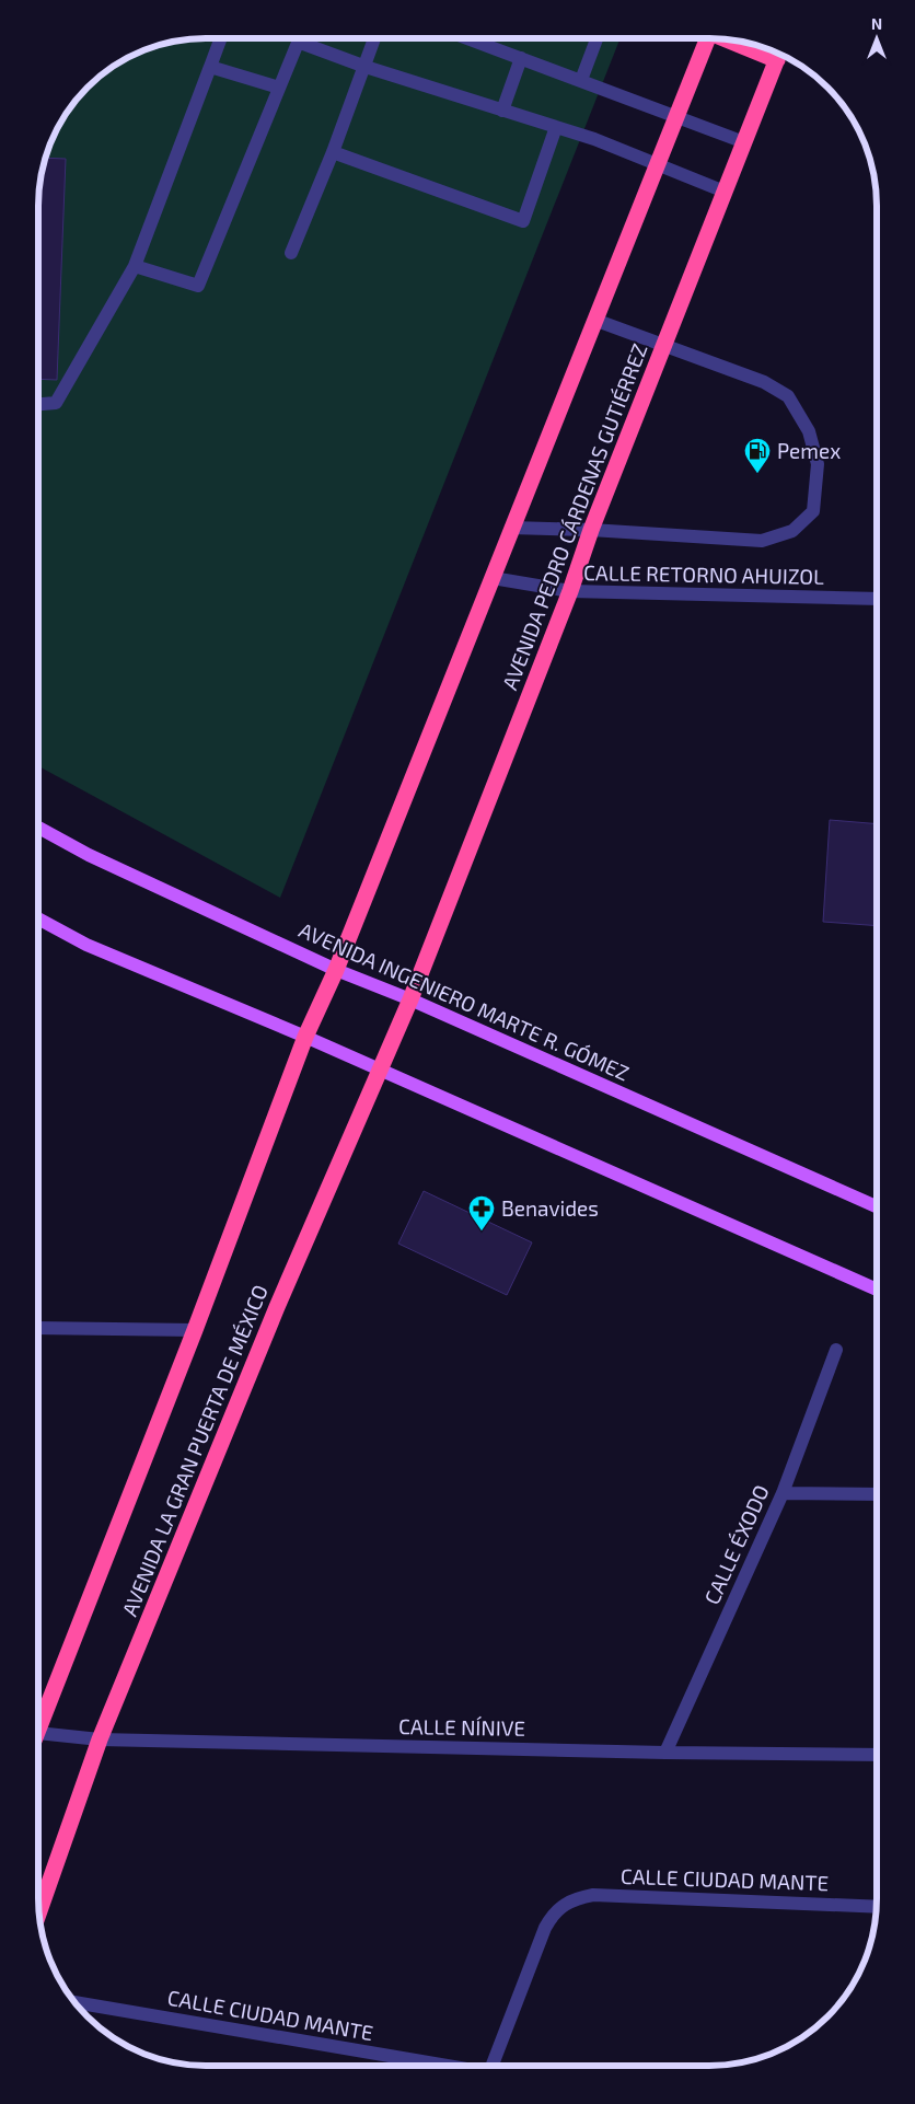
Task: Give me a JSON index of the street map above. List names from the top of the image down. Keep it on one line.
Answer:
{"streets":{"highway":["AVENIDA PEDRO CÁRDENAS GUTIÉRREZ","AVENIDA LA GRAN PUERTA DE MÉXICO"],"main road":["AVENIDA INGENIERO MARTE R. GÓMEZ"],"street":["CALLE RETORNO AHUIZOL","CALLE ÉXODO","CALLE NÍNIVE","CALLE CIUDAD MANTE"]},"crossings":[["AVENIDA PEDRO CÁRDENAS GUTIÉRREZ","CALLE RETORNO AHUIZOL"],["AVENIDA PEDRO CÁRDENAS GUTIÉRREZ","AVENIDA INGENIERO MARTE R. GÓMEZ"],["AVENIDA PEDRO CÁRDENAS GUTIÉRREZ","AVENIDA LA GRAN PUERTA DE MÉXICO"],["AVENIDA INGENIERO MARTE R. GÓMEZ","AVENIDA LA GRAN PUERTA DE MÉXICO"],["AVENIDA LA GRAN PUERTA DE MÉXICO","CALLE NÍNIVE"],["CALLE ÉXODO","CALLE NÍNIVE"]],"places":{"fuel station":["Pemex"],"pharmacy":["Benavides"]},"north":"top"}
